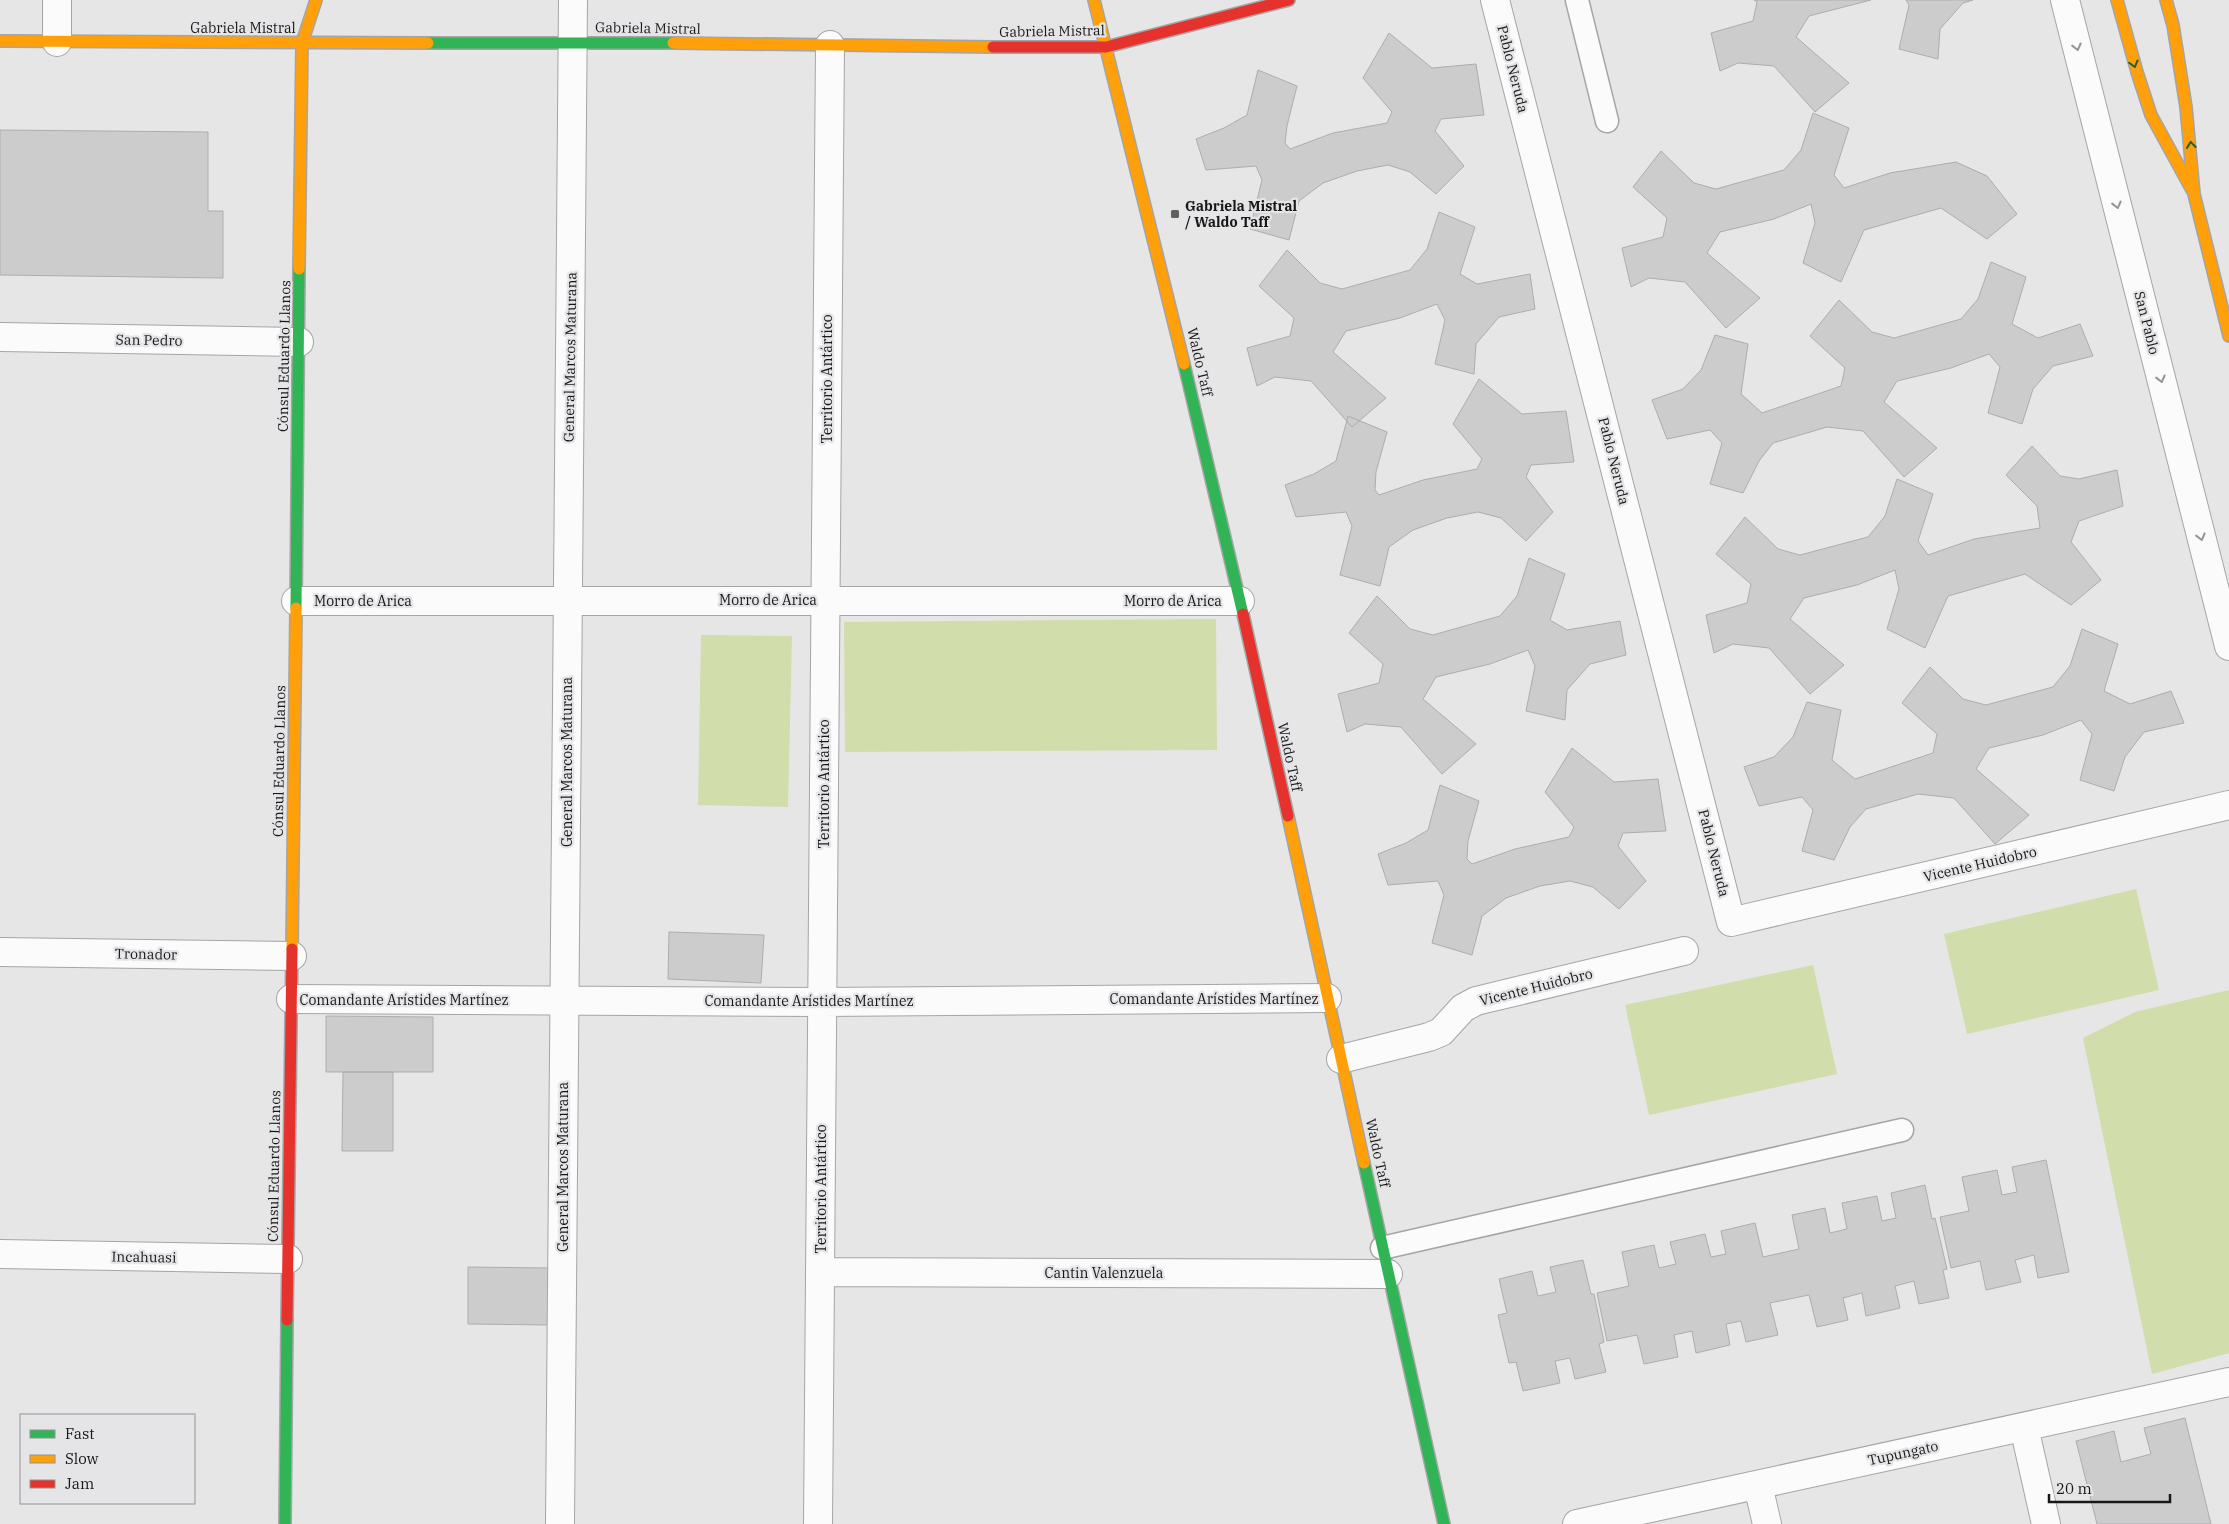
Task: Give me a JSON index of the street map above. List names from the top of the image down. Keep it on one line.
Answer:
{"streets":{"street":["Gabriela Mistral","Pablo Neruda","San Pablo","San Pedro","Cónsul Eduardo Llanos","General Marcos Maturana","Waldo Taff","Territorio Antártico","Morro de Arica","Vicente Huidobro","Tronador","Comandante Arístides Martínez","Incahuasi","Cantin Valenzuela","Tupungato"]},"crossings":[["Gabriela Mistral","Cónsul Eduardo Llanos"],["Gabriela Mistral","General Marcos Maturana"],["Gabriela Mistral","Waldo Taff"],["Gabriela Mistral","Territorio Antártico"],["Pablo Neruda","Vicente Huidobro"],["San Pedro","Cónsul Eduardo Llanos"],["Cónsul Eduardo Llanos","Morro de Arica"],["Cónsul Eduardo Llanos","Tronador"],["Cónsul Eduardo Llanos","Comandante Arístides Martínez"],["Cónsul Eduardo Llanos","Incahuasi"],["General Marcos Maturana","Morro de Arica"],["General Marcos Maturana","Comandante Arístides Martínez"],["Waldo Taff","Morro de Arica"],["Waldo Taff","Vicente Huidobro"],["Waldo Taff","Comandante Arístides Martínez"],["Waldo Taff","Cantin Valenzuela"],["Territorio Antártico","Morro de Arica"],["Territorio Antártico","Comandante Arístides Martínez"],["Territorio Antártico","Cantin Valenzuela"]],"places":{"transit":["Gabriela Mistral / Waldo Taff"]},"legend":["Fast","Slow","Jam"],"scale_bar":"20 m"}
